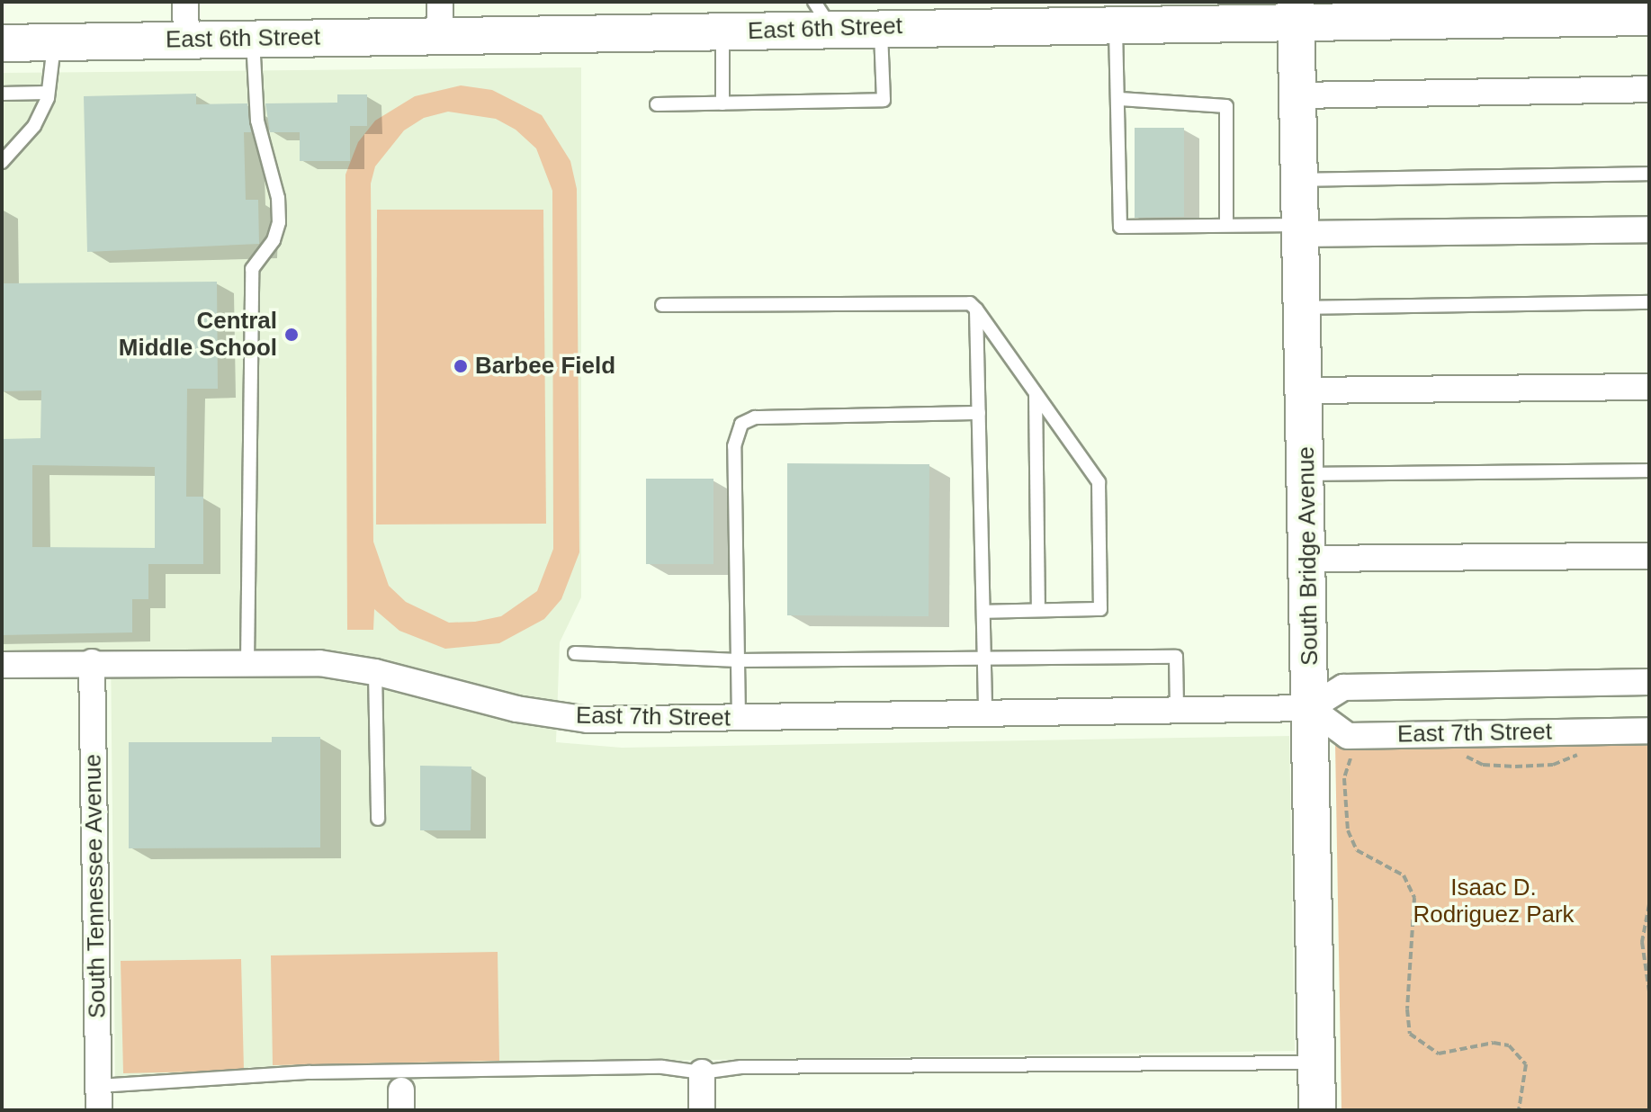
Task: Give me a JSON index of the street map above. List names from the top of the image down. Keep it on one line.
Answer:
{"streets":{"street":["East 6th Street","South Bridge Avenue","East 7th Street","South Tennessee Avenue"]},"crossings":[["East 6th Street","South Bridge Avenue"],["South Bridge Avenue","East 7th Street"],["East 7th Street","South Tennessee Avenue"]],"parks":["Isaac D. Rodriguez Park"],"places":["Central Middle School","Barbee Field"]}
